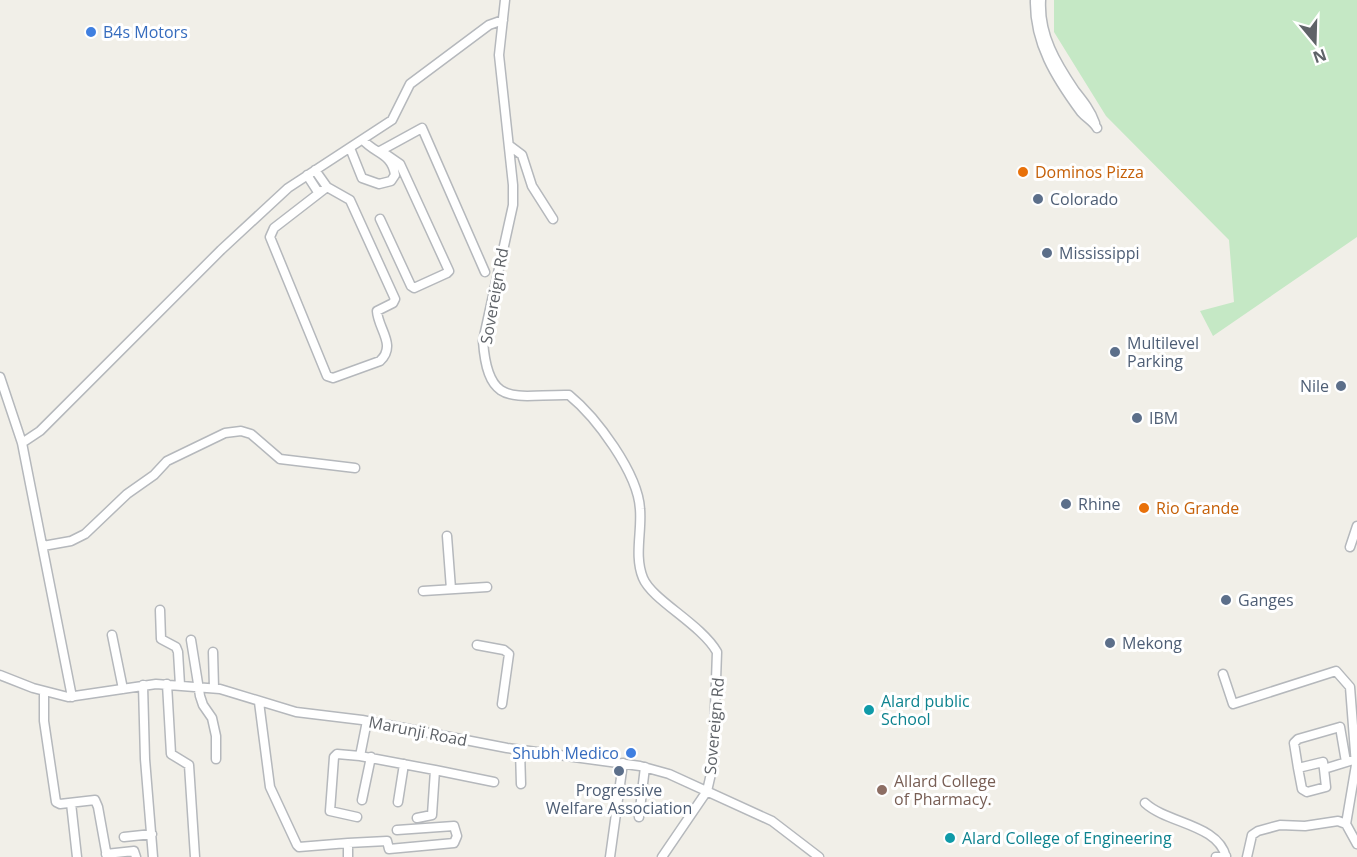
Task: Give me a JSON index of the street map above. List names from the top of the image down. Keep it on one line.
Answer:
{"streets":{"street":["Sovereign Rd","Marunji Road"]},"crossings":[["Sovereign Rd","Marunji Road"]],"places":["B4s Motors","Dominos Pizza","Colorado","Mississippi","Multilevel Parking","Nile","IBM","Rhine","Rio Grande","Ganges","Mekong","Alard public School","Shubh Medico","Progressive Welfare Association","Allard College of Pharmacy.","Alard College of Engineering"],"north":"bottom"}
